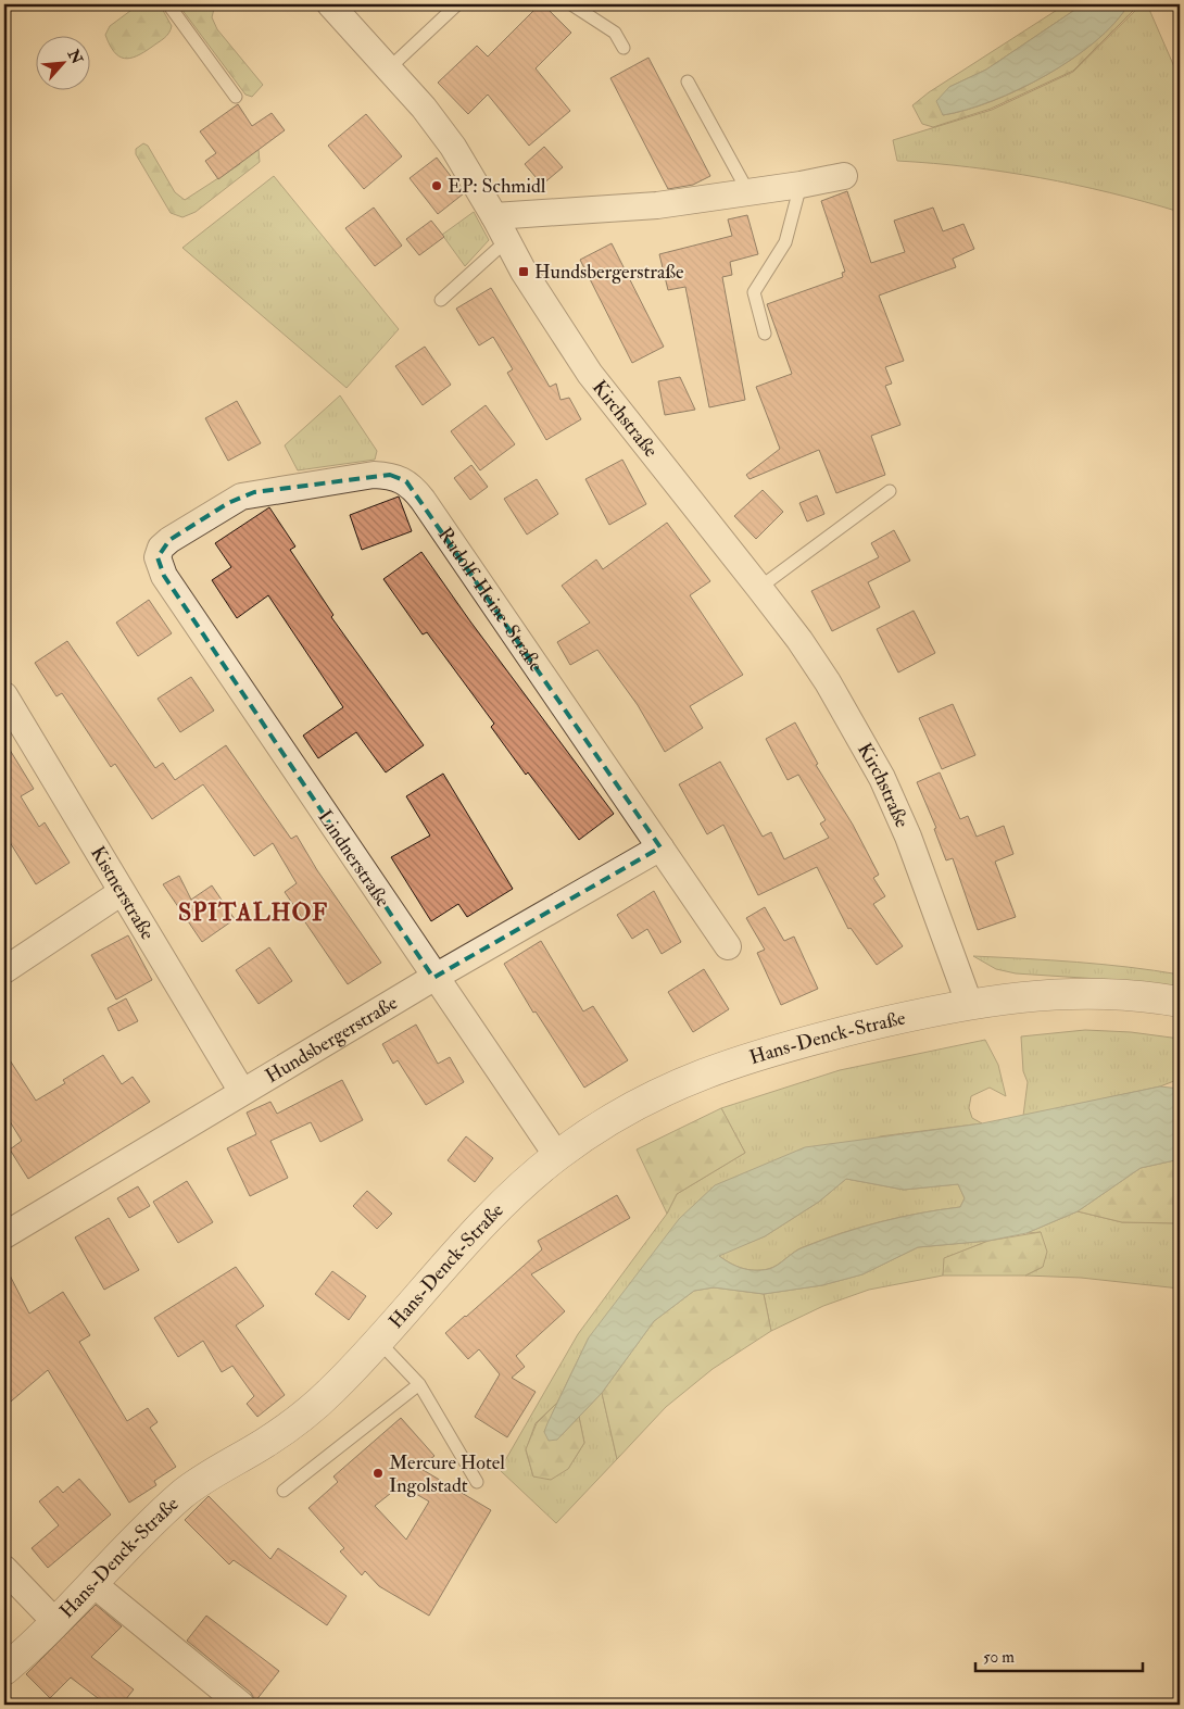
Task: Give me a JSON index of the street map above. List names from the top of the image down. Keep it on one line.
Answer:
{"streets":{"street":["Kirchstraße","Rudolf-Heine-Straße","Lindnerstraße","Kistnerstraße","Hans-Denck-Straße","Hundsbergerstraße"]},"crossings":[["Kirchstraße","Hans-Denck-Straße"],["Rudolf-Heine-Straße","Lindnerstraße"],["Rudolf-Heine-Straße","Hundsbergerstraße"],["Lindnerstraße","Hans-Denck-Straße"],["Lindnerstraße","Hundsbergerstraße"],["Kistnerstraße","Hundsbergerstraße"]],"districts":["SPITALHOF"],"places":{"other":["EP: Schmidl","Mercure Hotel Ingolstadt"],"transit":["Hundsbergerstraße"]},"scale_bar":"50 m","north":"top right"}
